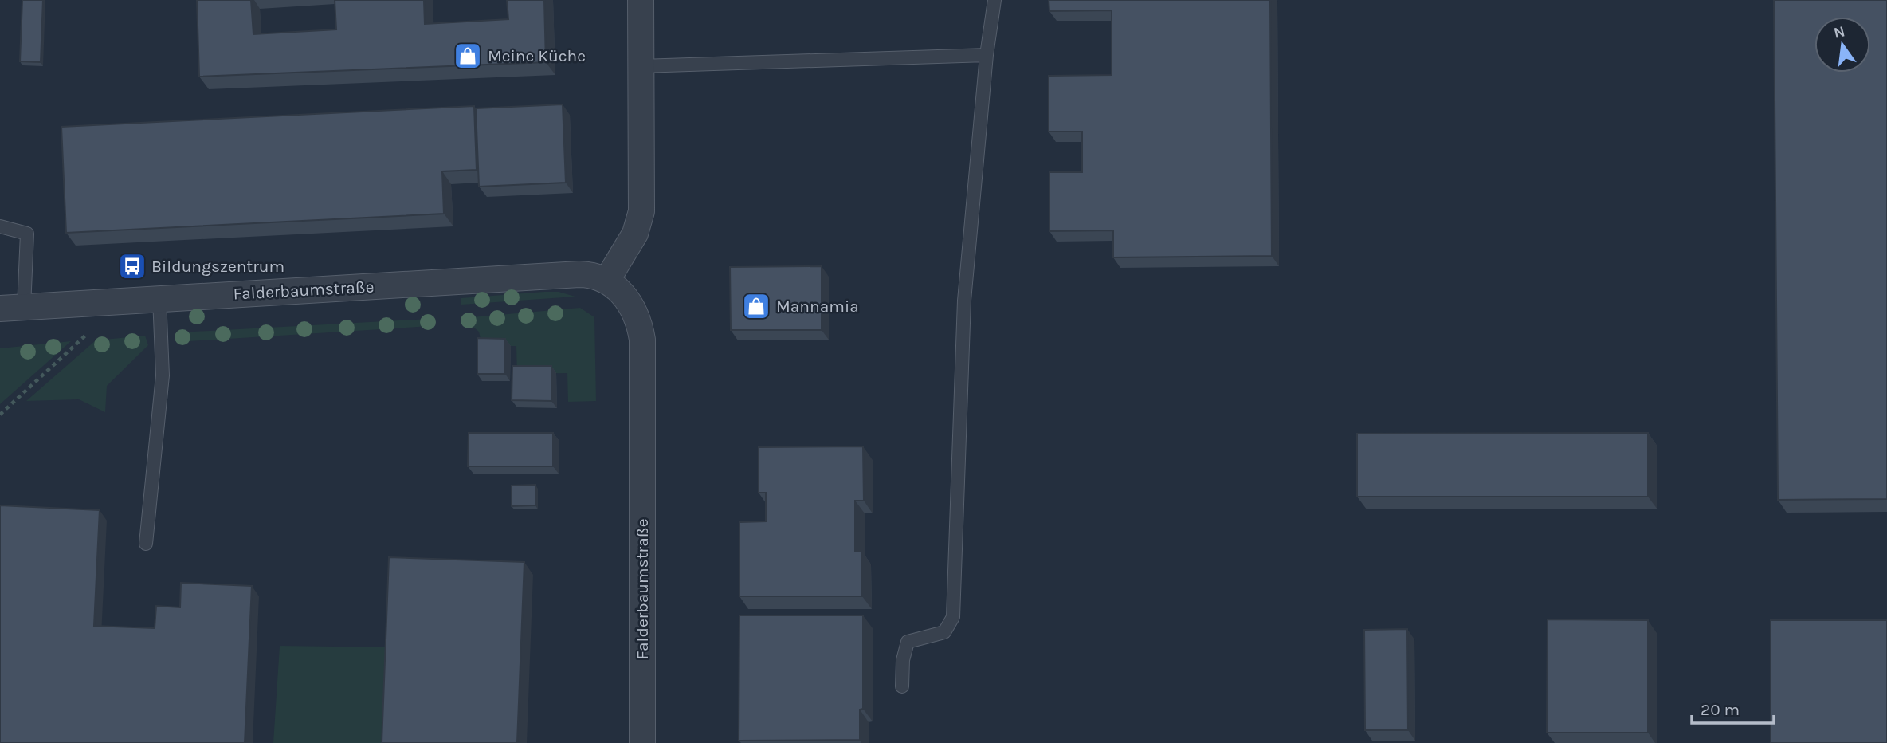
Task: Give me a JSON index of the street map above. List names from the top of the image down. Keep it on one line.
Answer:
{"streets":{"street":["Falderbaumstraße"]},"places":{"shop":["Meine Küche","Mannamia"],"bus stop":["Bildungszentrum"]},"scale_bar":"20 m","north":"top"}
